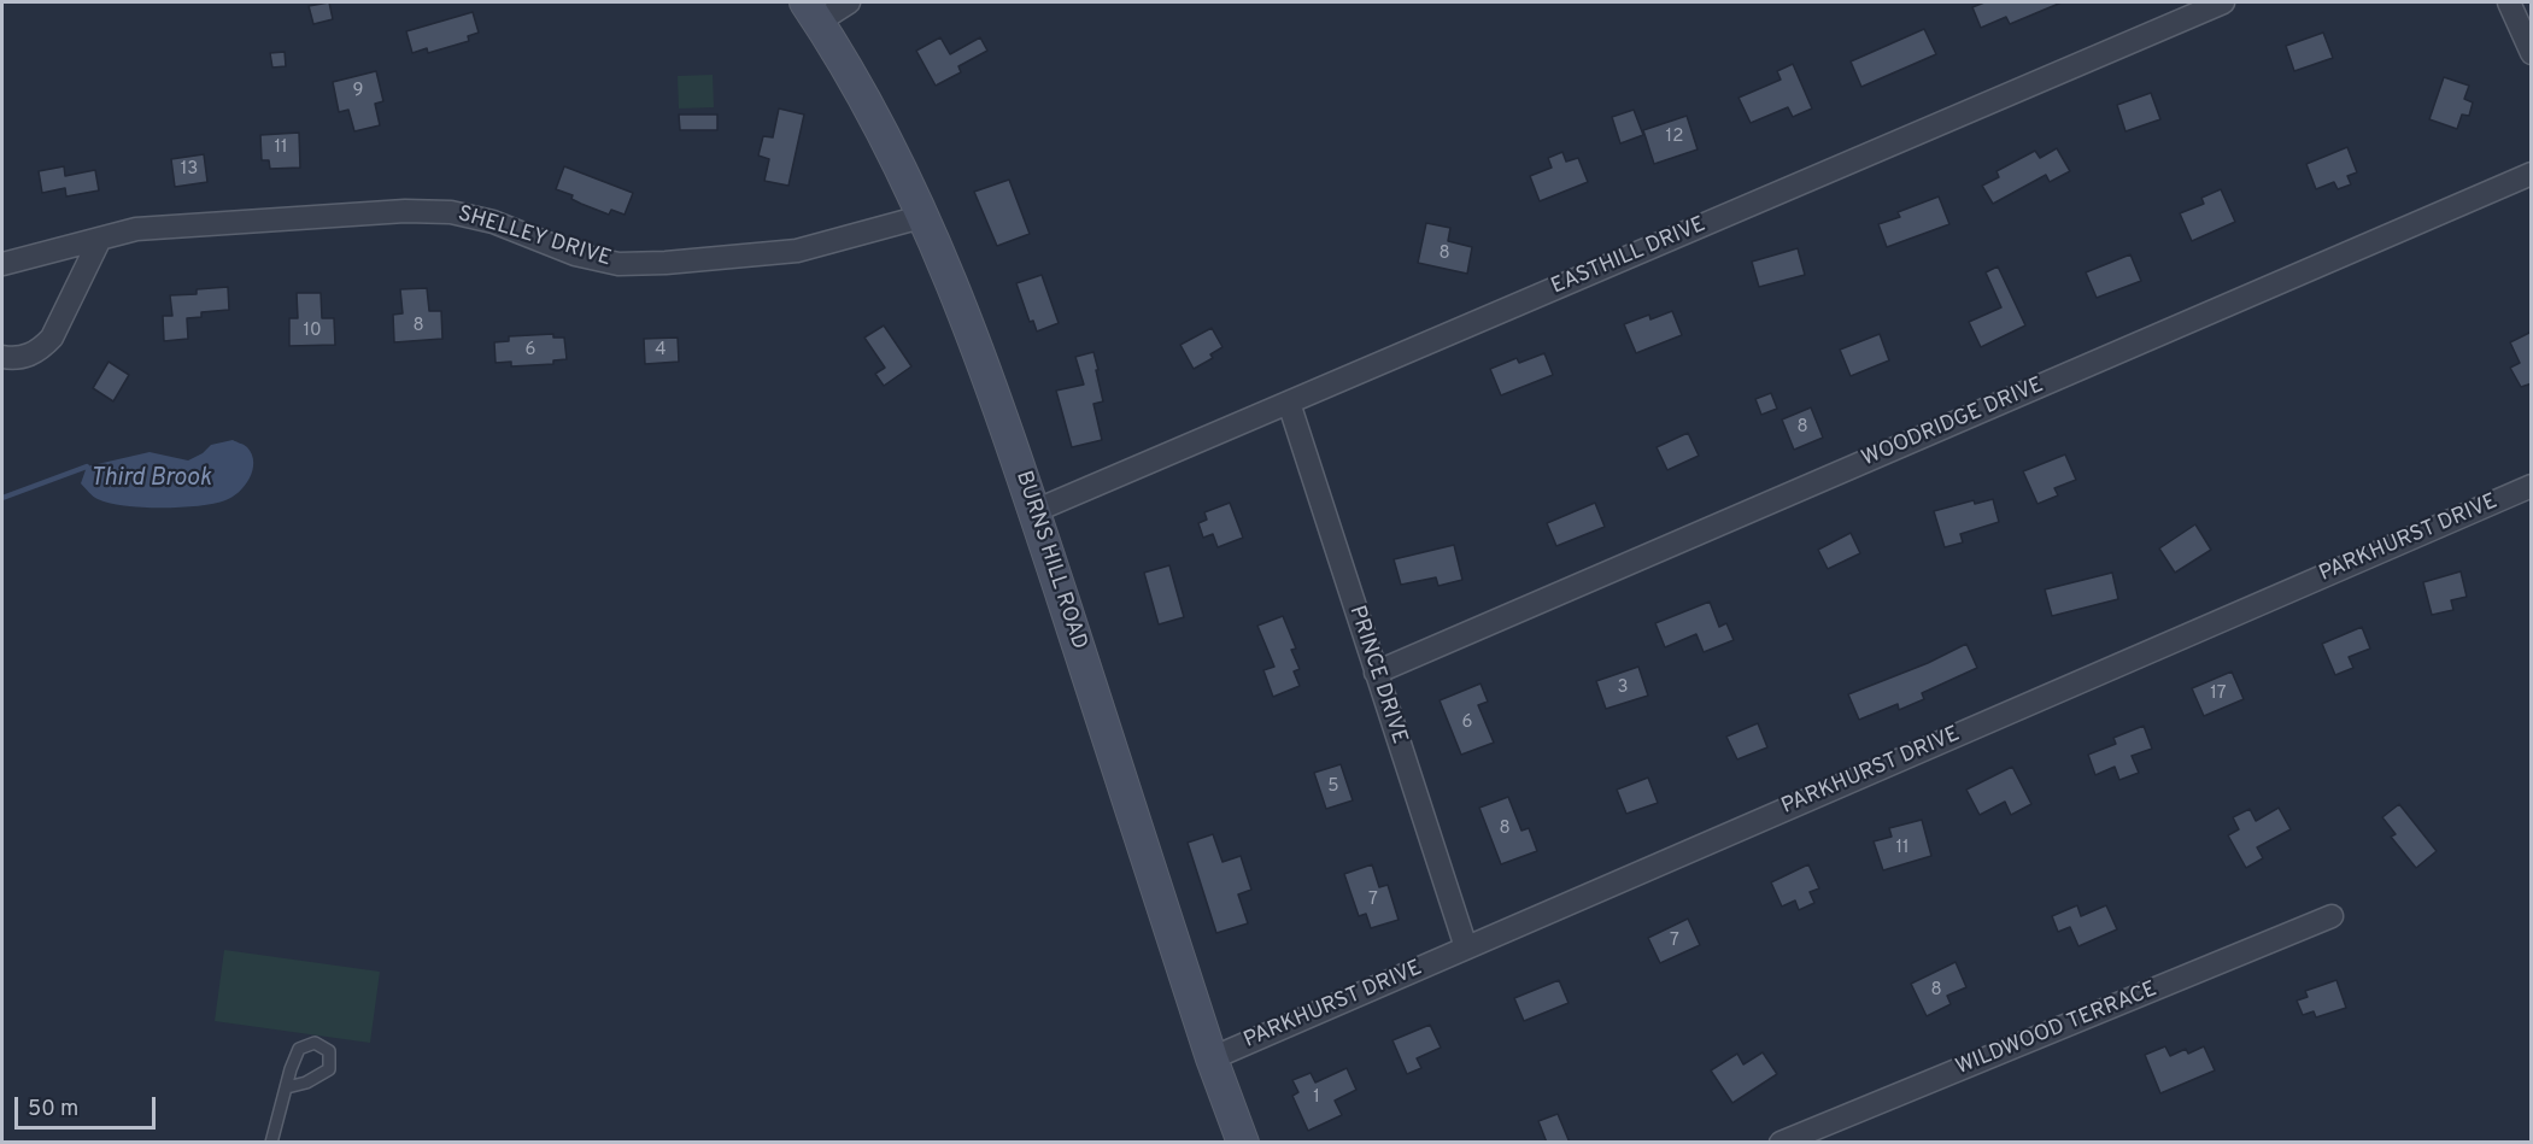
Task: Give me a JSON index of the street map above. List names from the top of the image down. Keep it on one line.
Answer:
{"streets":{"street":["SHELLEY DRIVE","EASTHILL DRIVE","WOODRIDGE DRIVE","PARKHURST DRIVE","BURNS HILL ROAD","PRINCE DRIVE","WILDWOOD TERRACE"]},"crossings":[["SHELLEY DRIVE","BURNS HILL ROAD"],["EASTHILL DRIVE","BURNS HILL ROAD"],["EASTHILL DRIVE","PRINCE DRIVE"],["WOODRIDGE DRIVE","PRINCE DRIVE"],["PARKHURST DRIVE","BURNS HILL ROAD"],["PARKHURST DRIVE","PRINCE DRIVE"]],"water":["Third Brook"],"house_numbers":["9","12","11","13","8","8","10","6","4","8","3","17","6","5","8","11","7","7","8","1"],"scale_bar":"50 m"}
